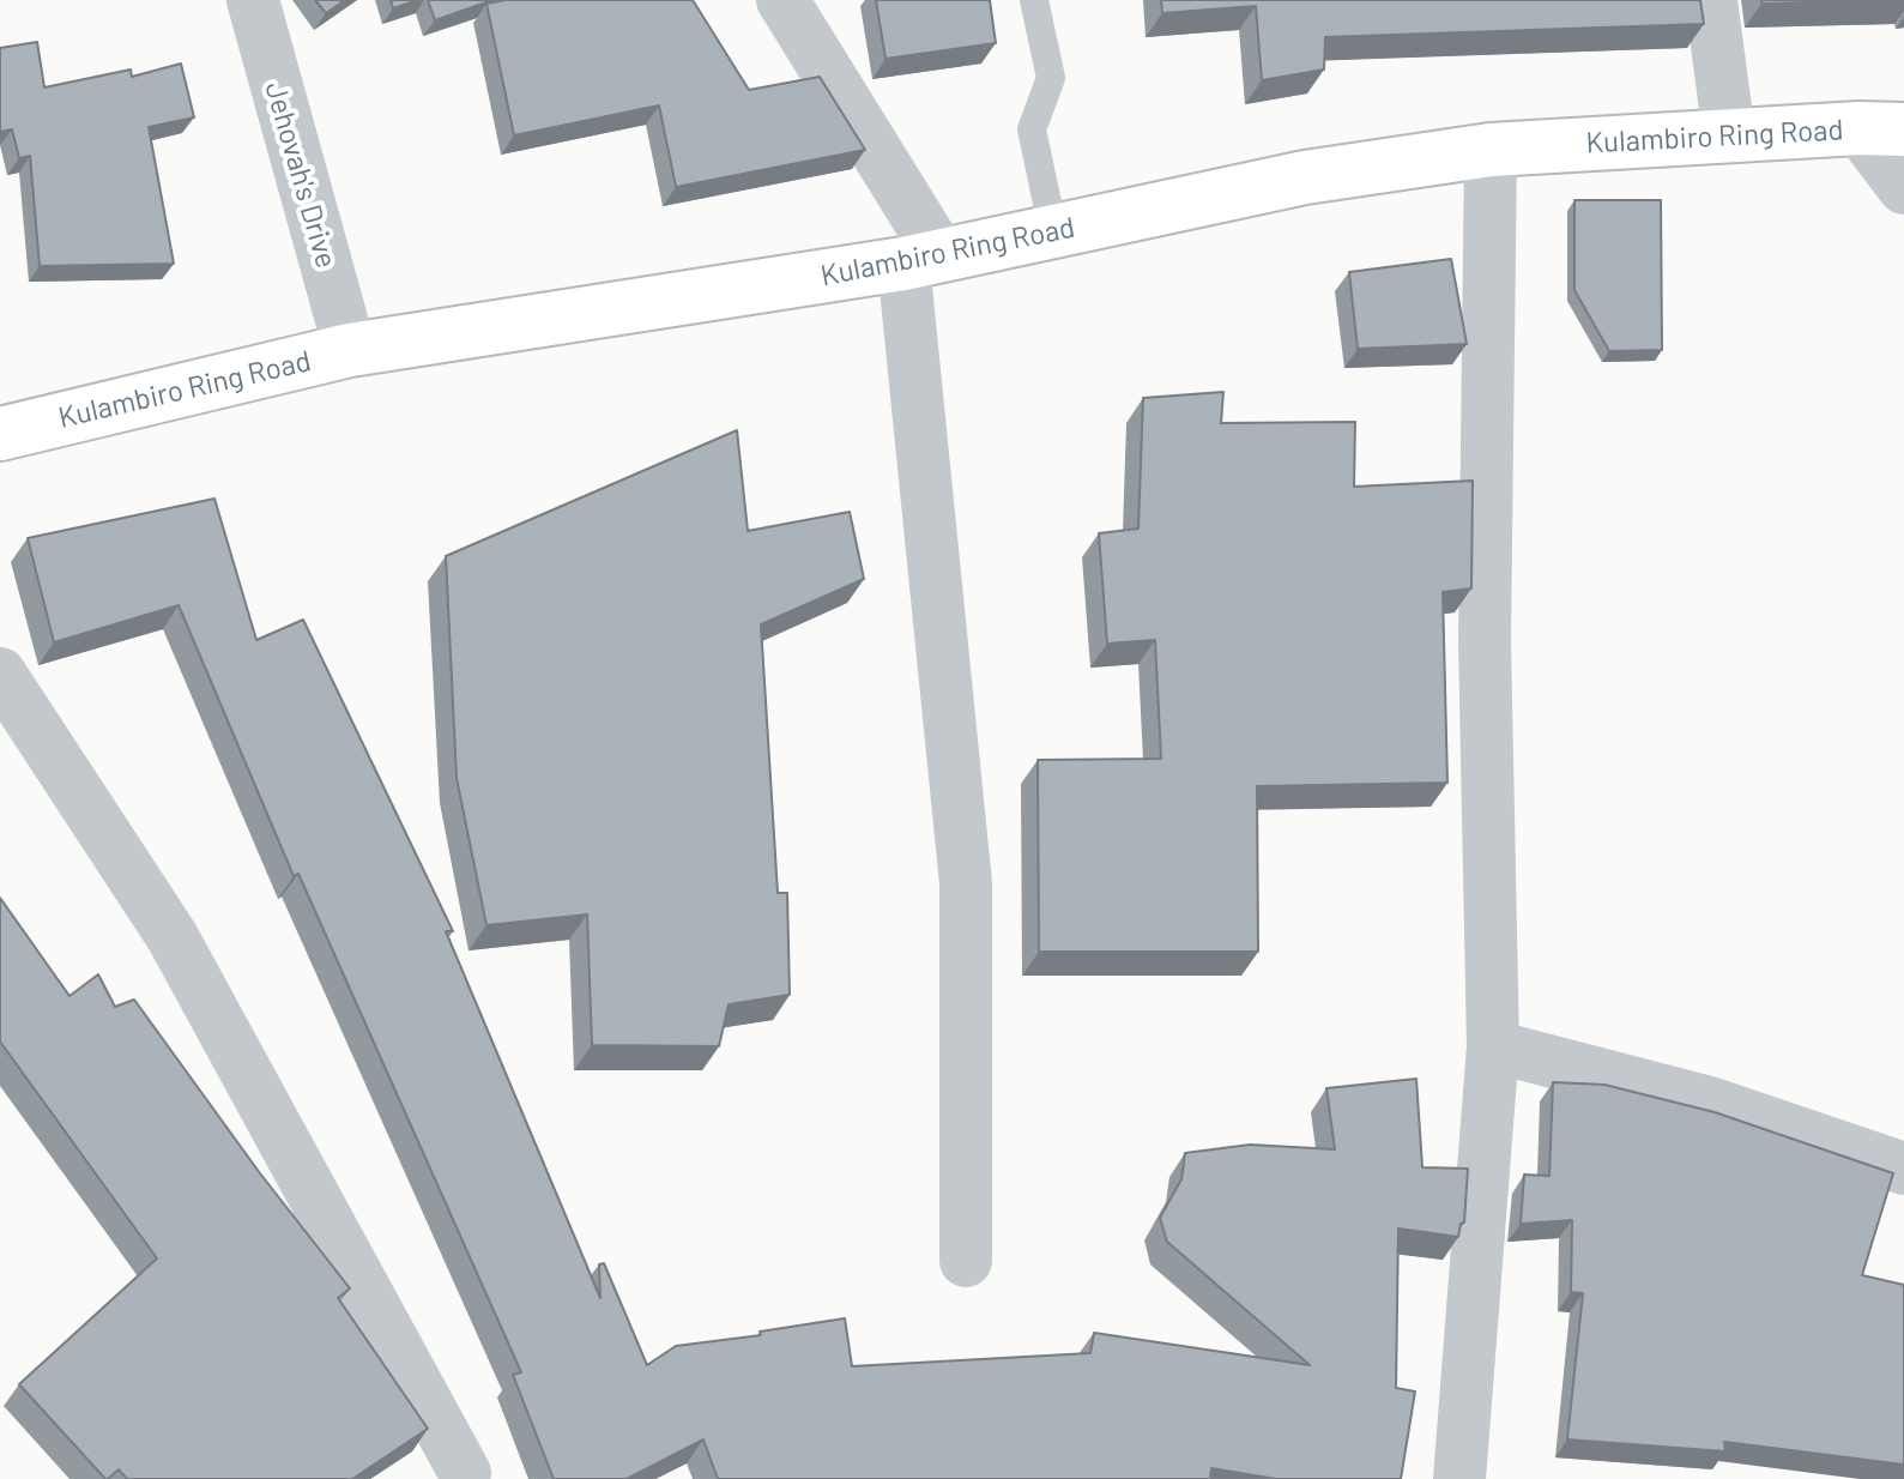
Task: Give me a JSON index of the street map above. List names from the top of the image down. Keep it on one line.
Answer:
{"streets":{"street":["Kulambiro Ring Road","Jehovah's Drive"]},"crossings":[["Kulambiro Ring Road","Jehovah's Drive"]]}
